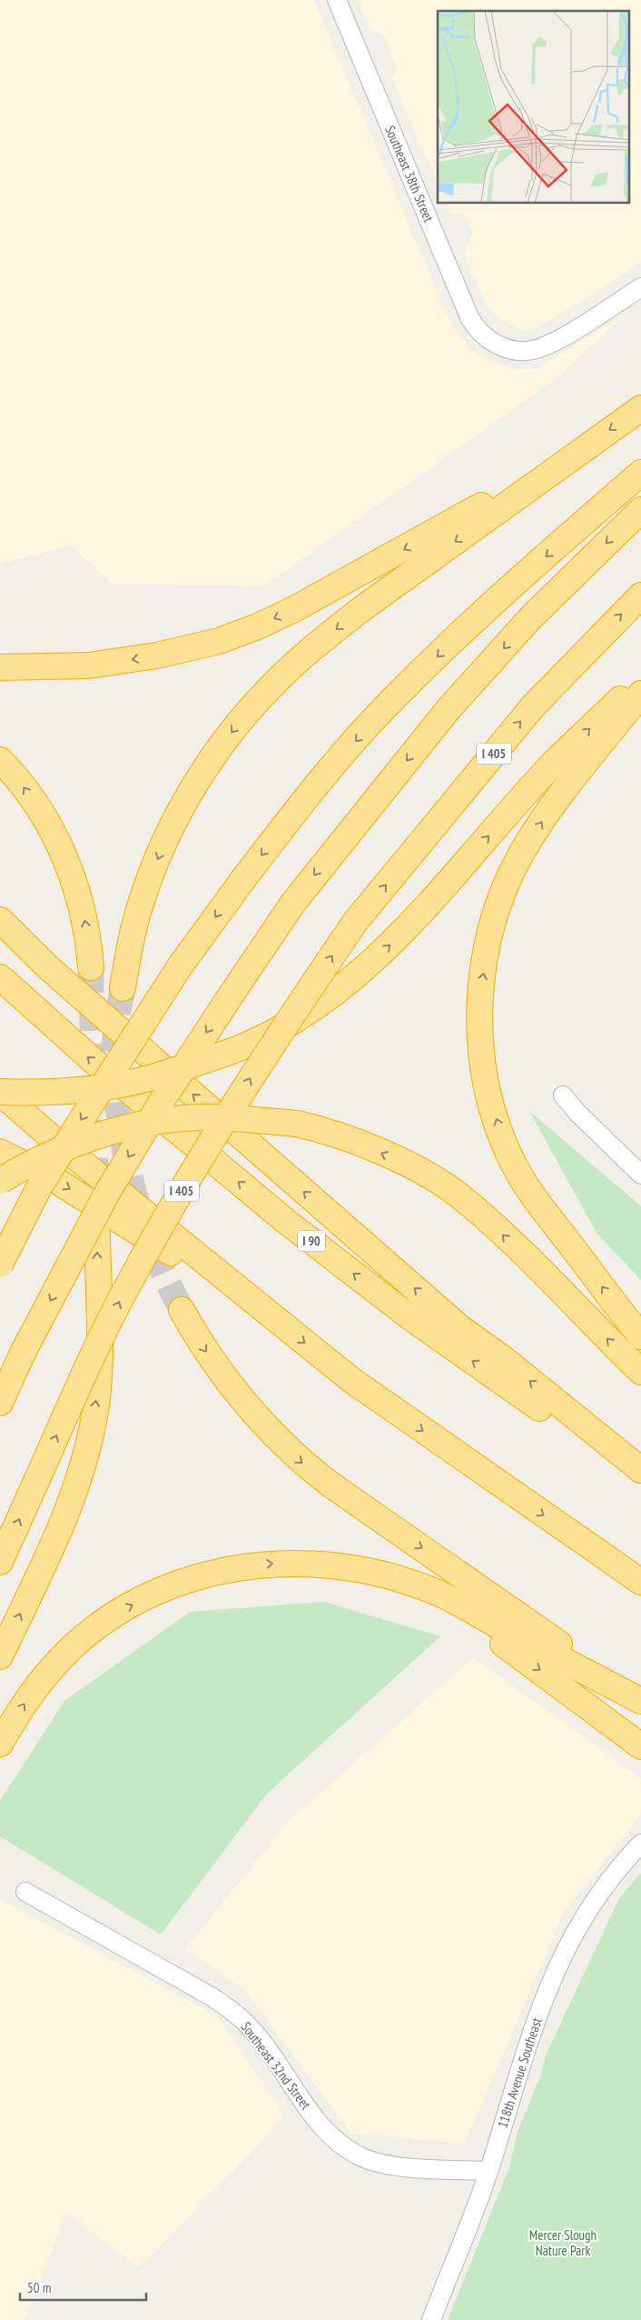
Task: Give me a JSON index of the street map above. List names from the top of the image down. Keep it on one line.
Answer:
{"streets":{"highway":["I 405","I 90"],"street":["Southeast 38th Street","Southeast 32nd Street","118th Avenue Southeast"]},"crossings":[["Southeast 32nd Street","118th Avenue Southeast"]],"parks":["Mercer Slough Nature Park"],"scale_bar":"50 m"}
